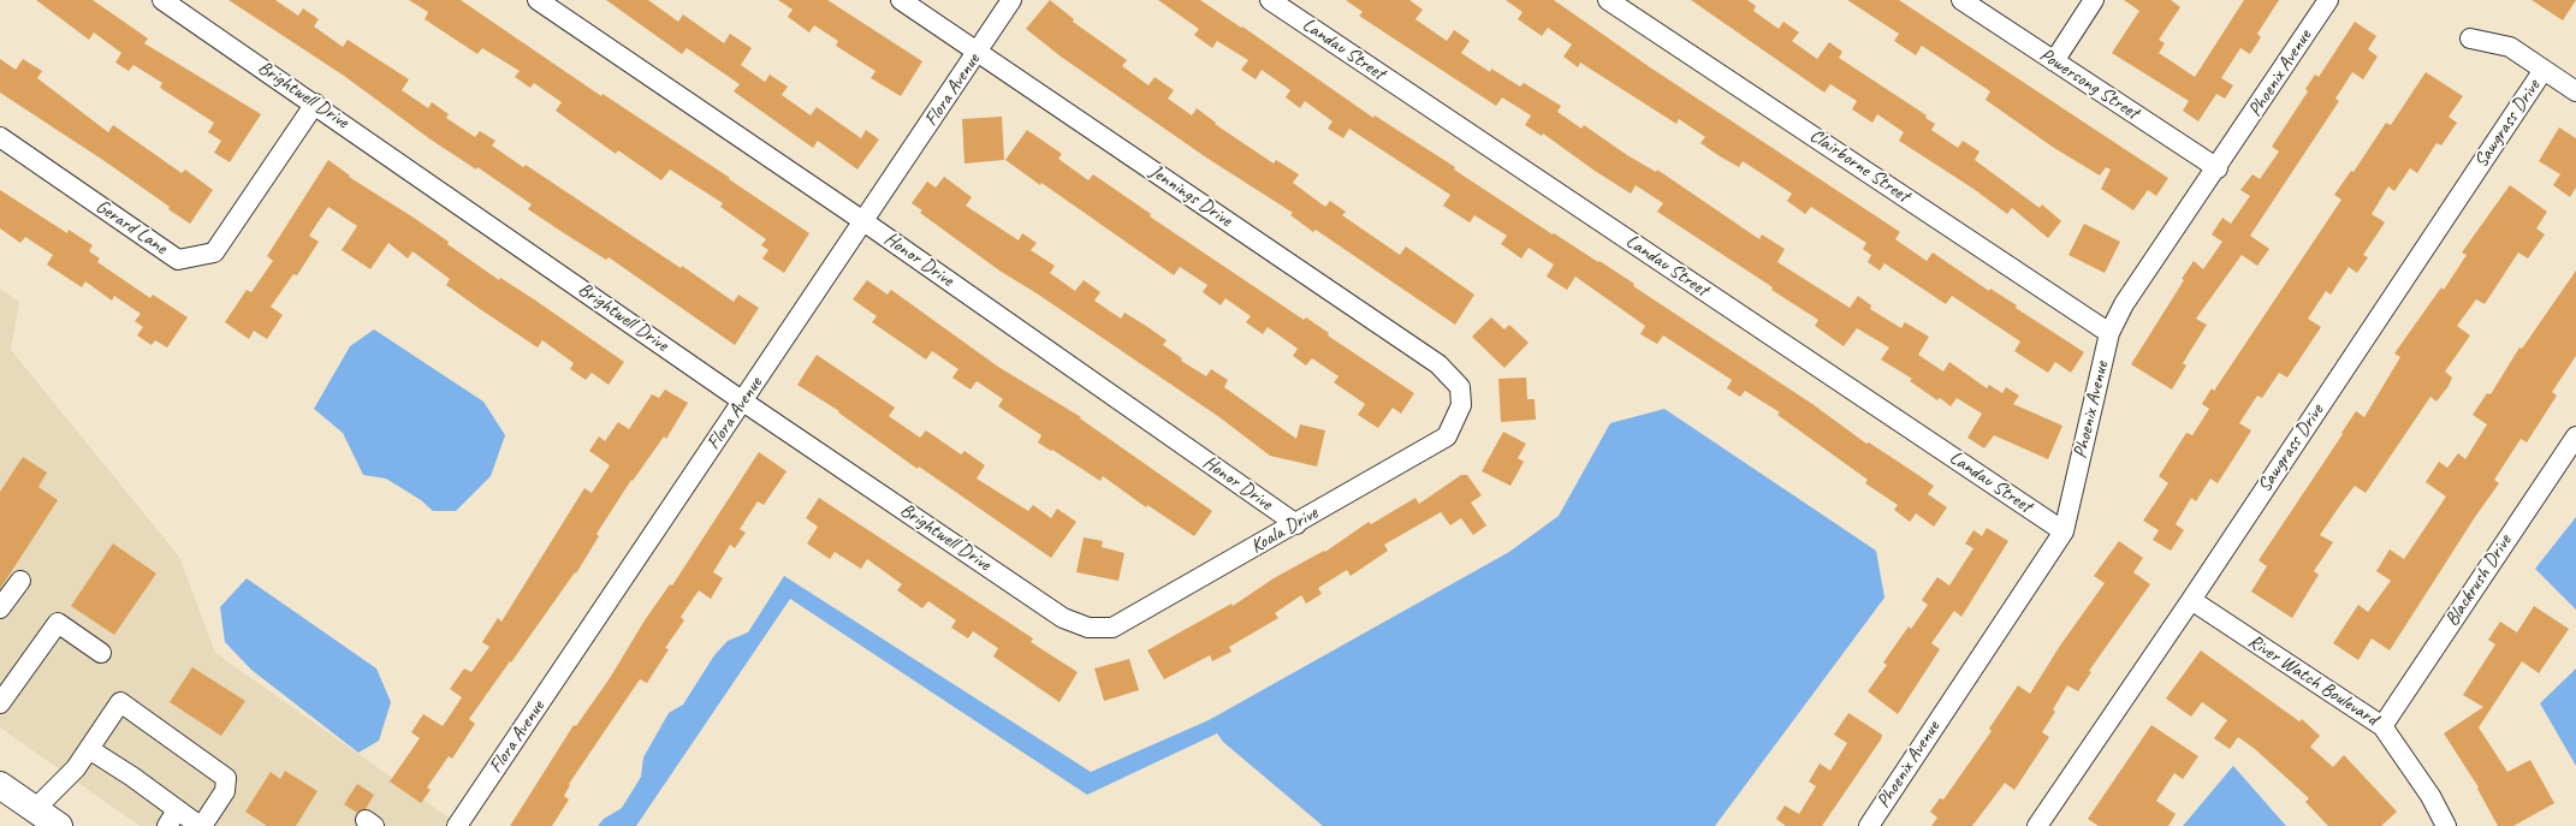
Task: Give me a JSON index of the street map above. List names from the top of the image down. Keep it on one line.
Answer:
{"streets":{"street":["Landau Street","Phoenix Avenue","Powersong Street","Flora Avenue","Brightwell Drive","Sawgrass Drive","Clairborne Street","Jennings Drive","Gerard Lane","Honor Drive","Koala Drive","Blackrush Drive","River Watch Boulevard"]},"crossings":[["Landau Street","Phoenix Avenue"],["Phoenix Avenue","Powersong Street"],["Phoenix Avenue","Clairborne Street"],["Flora Avenue","Brightwell Drive"],["Flora Avenue","Jennings Drive"],["Flora Avenue","Honor Drive"],["Brightwell Drive","Gerard Lane"],["Brightwell Drive","Koala Drive"],["Sawgrass Drive","River Watch Boulevard"],["Jennings Drive","Koala Drive"],["Honor Drive","Koala Drive"],["Blackrush Drive","River Watch Boulevard"]]}
